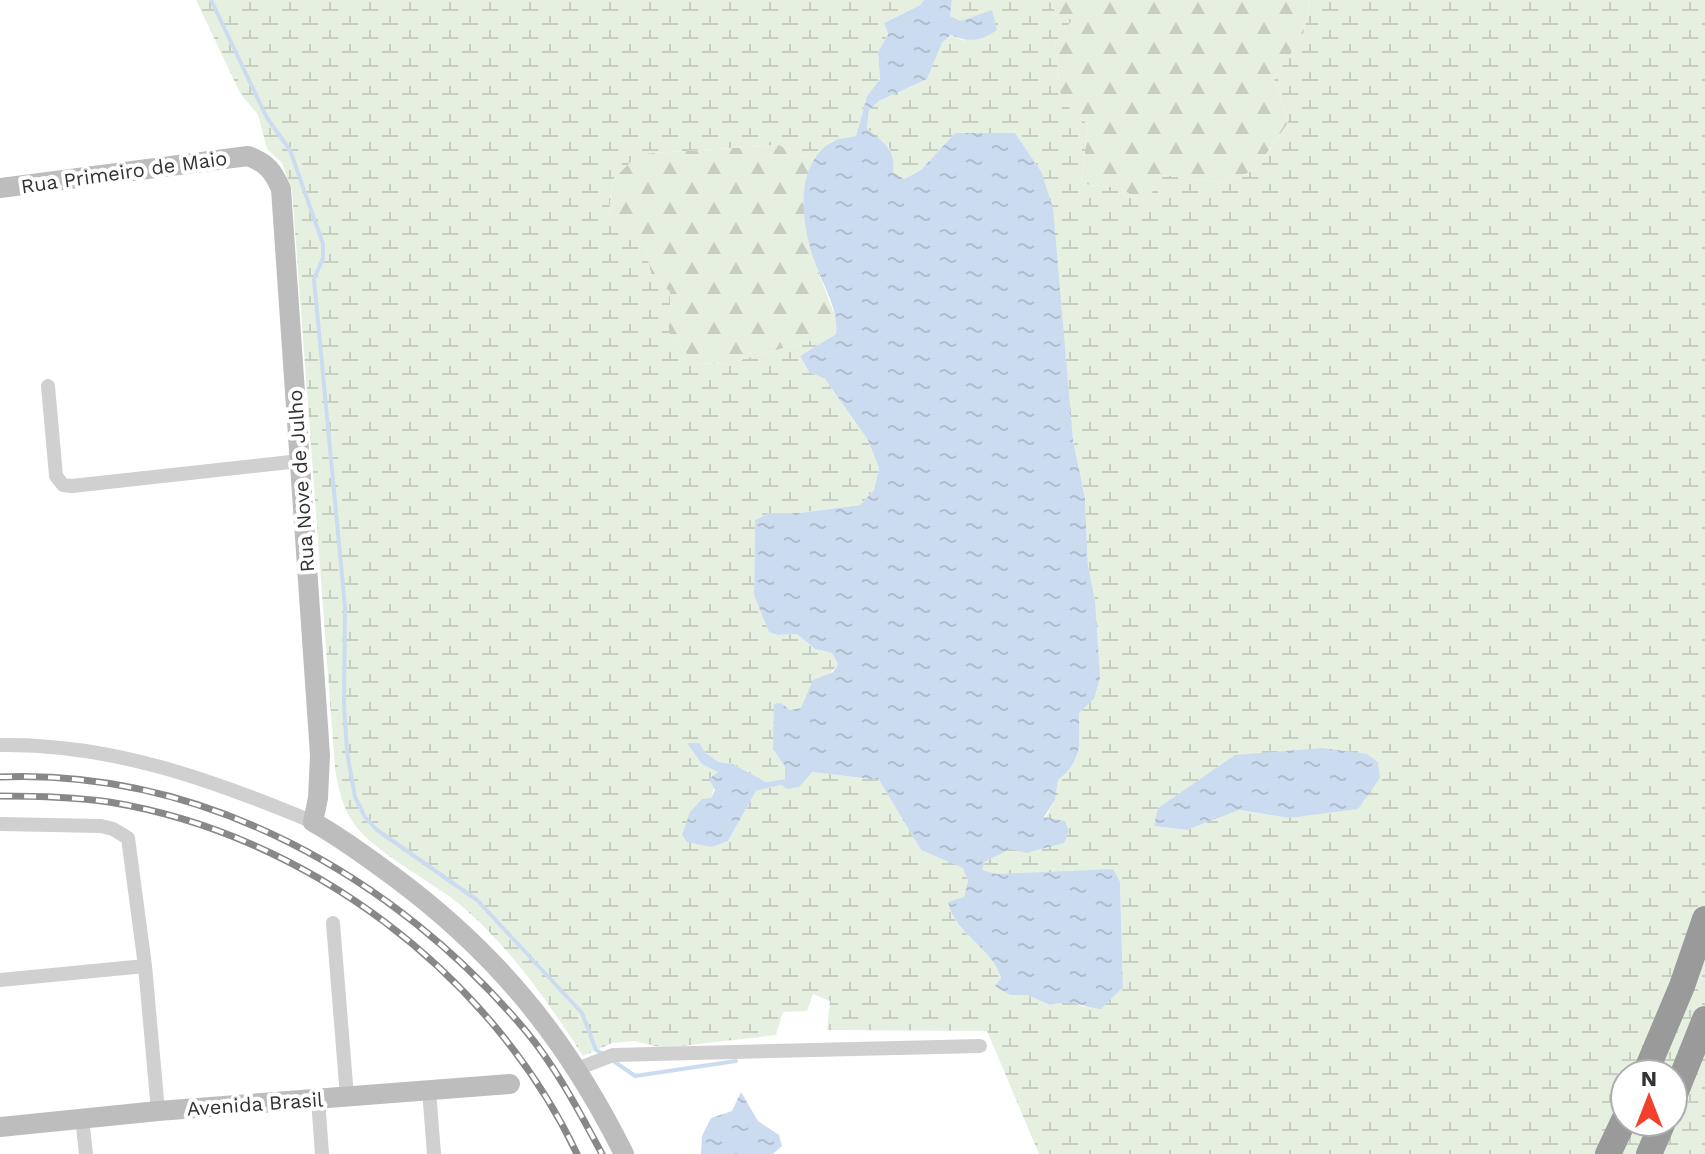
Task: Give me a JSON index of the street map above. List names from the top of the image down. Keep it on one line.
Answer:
{"streets":{"main road":["Rua Primeiro de Maio","Rua Nove de Julho","Avenida Brasil"]},"crossings":[["Rua Primeiro de Maio","Rua Nove de Julho"]],"north":"top"}
